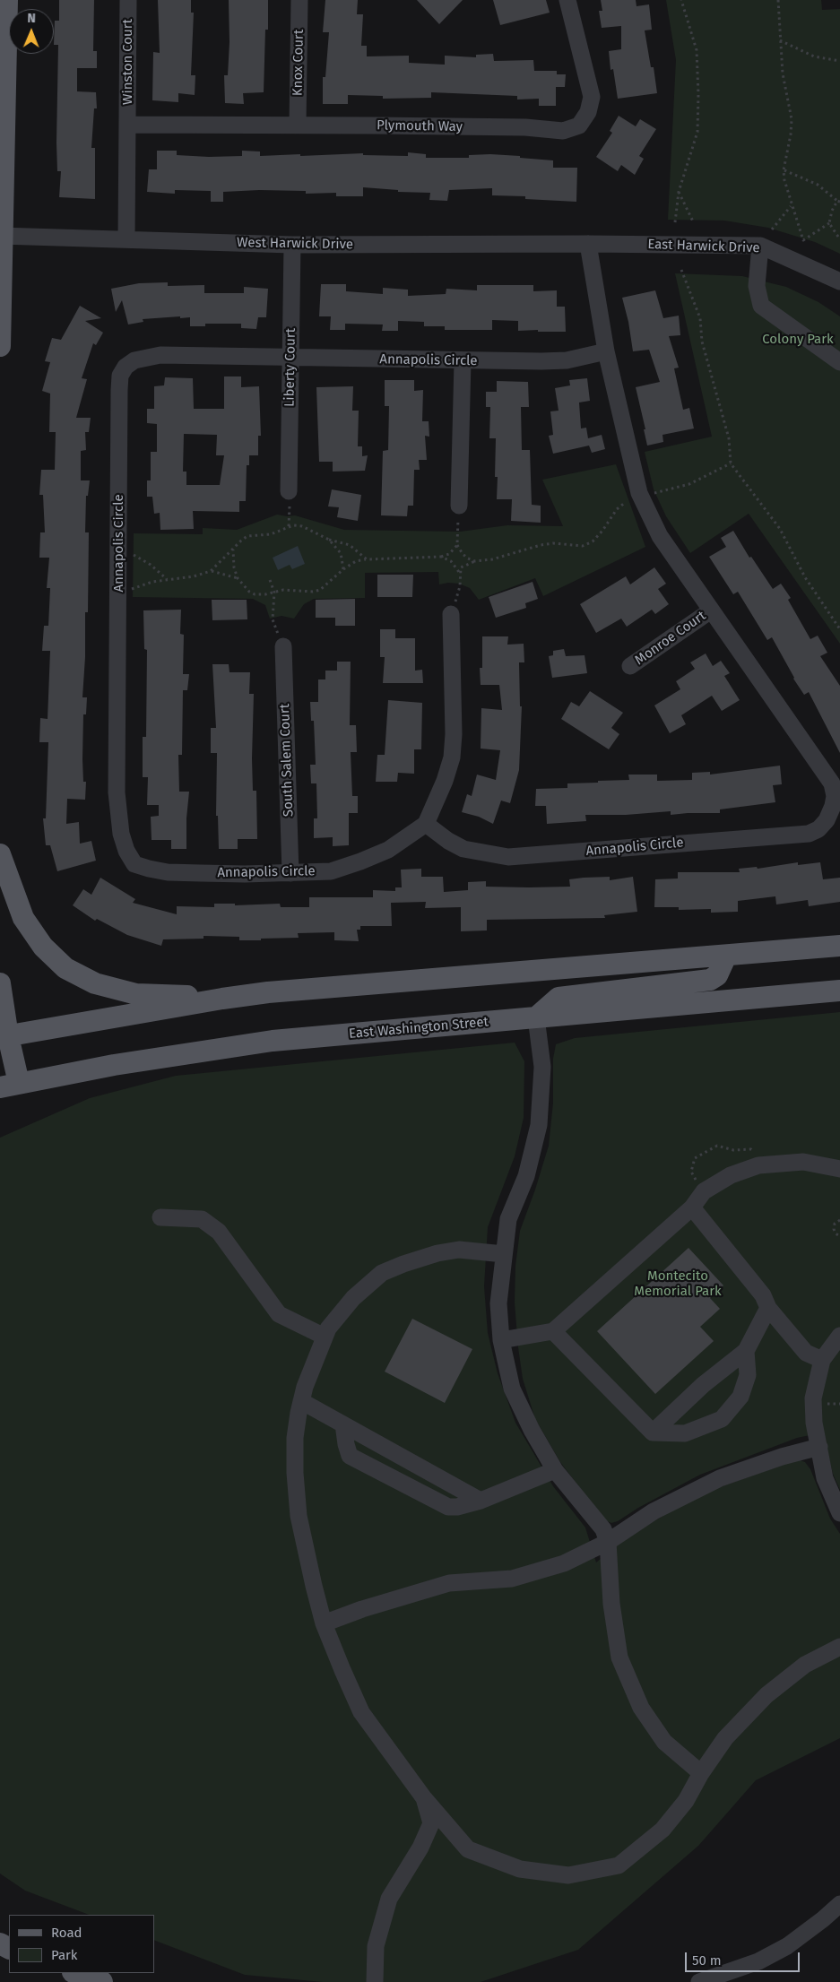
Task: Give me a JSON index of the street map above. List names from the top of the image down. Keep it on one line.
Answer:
{"streets":{"main road":["East Washington Street"],"street":["Winston Court","Knox Court","Plymouth Way","West Harwick Drive","East Harwick Drive","Annapolis Circle","Liberty Court","Monroe Court","South Salem Court"]},"crossings":[["Winston Court","Plymouth Way"],["Winston Court","West Harwick Drive"],["Knox Court","Plymouth Way"],["West Harwick Drive","East Harwick Drive"],["West Harwick Drive","Annapolis Circle"],["West Harwick Drive","Liberty Court"],["East Harwick Drive","Annapolis Circle"],["Annapolis Circle","Liberty Court"],["Annapolis Circle","Monroe Court"],["Annapolis Circle","South Salem Court"]],"parks":["Colony Park","Montecito Memorial Park"],"legend":["Road","Park"],"scale_bar":"50 m","north":"top"}
